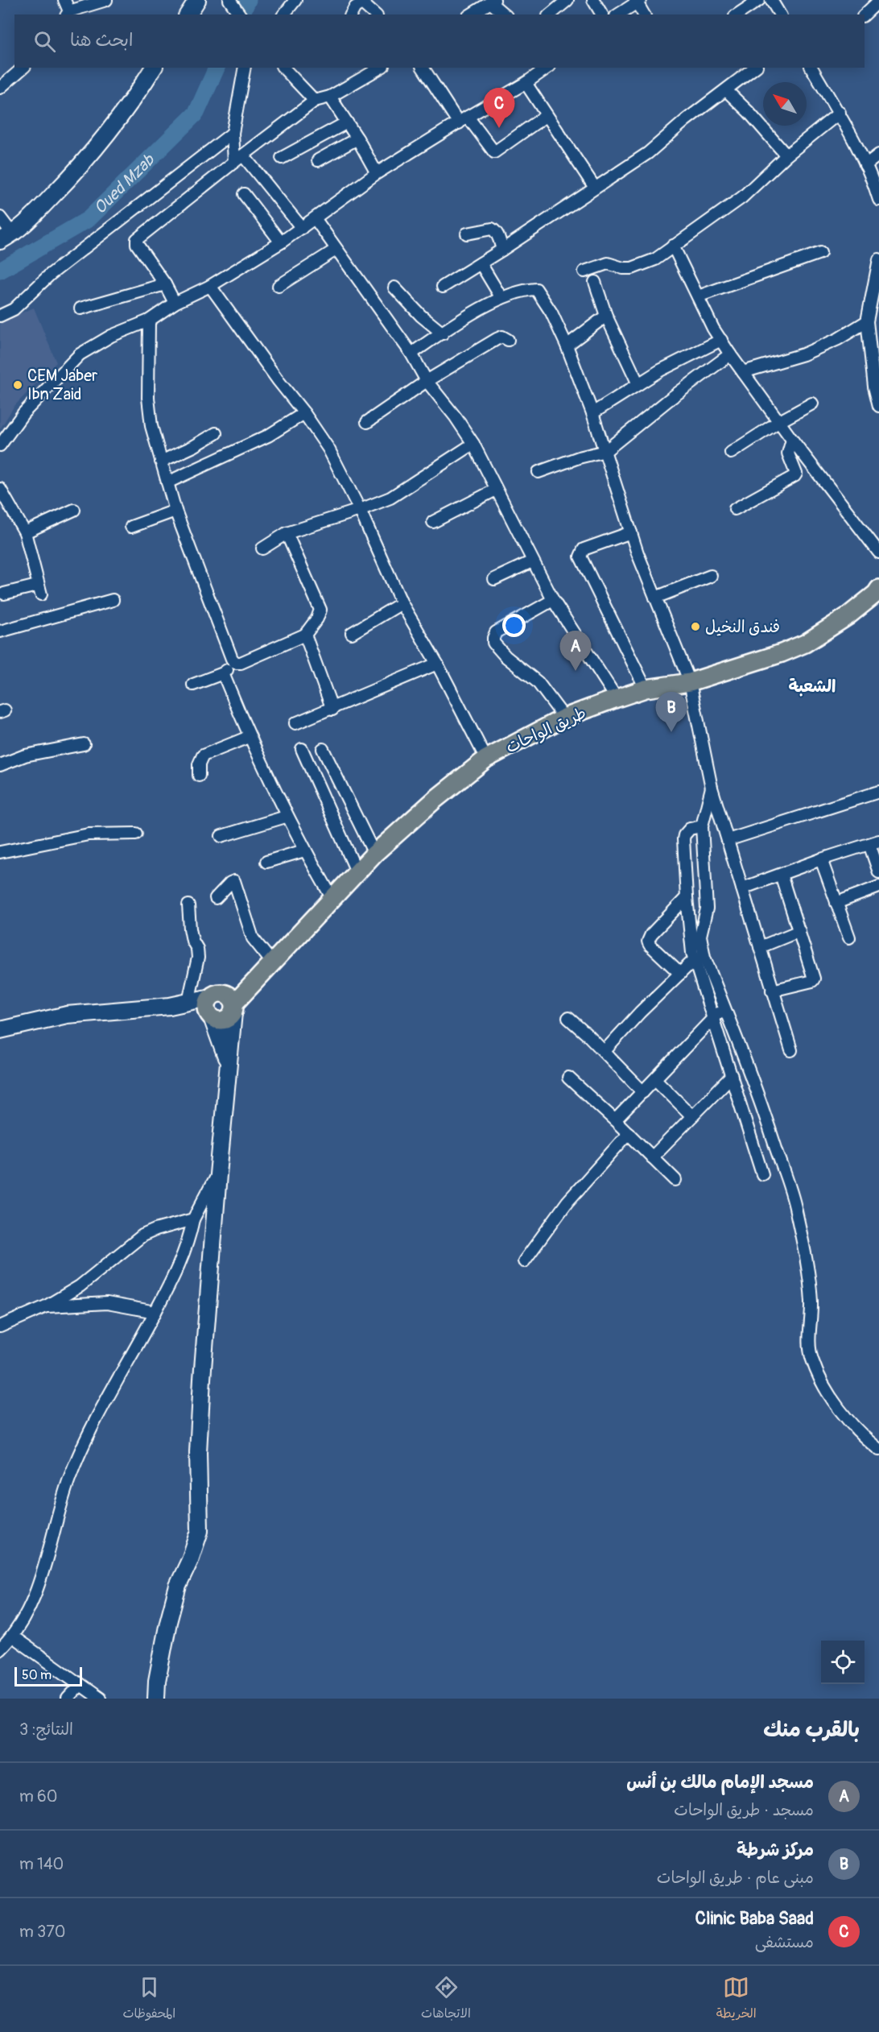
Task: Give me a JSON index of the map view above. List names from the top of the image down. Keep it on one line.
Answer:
{"streets":{"main road":["طريق الواحات"]},"districts":["الشعبة"],"water":["Oued Mzab"],"places":["CEM Jaber Ibn Zaid","فندق النخيل"],"scale_bar":"50 m","north":"top left","page":{"search":"ابحث هنا","pins":["C","A","B"],"scale":"50 m","heading":["بالقرب منك","النتائج: 3"],"list":[{"mark":"A","name":"مسجد الإمام مالك بن أنس","note":"مسجد · طريق الواحات","value":"60 m"},{"mark":"B","name":"مركز شرطة","note":"مبنى عام · طريق الواحات","value":"140 m"},{"mark":"C","name":"Clinic Baba Saad","note":"مستشفى","value":"370 m"}],"nav":["الخريطة","الاتجاهات","المحفوظات"]}}
